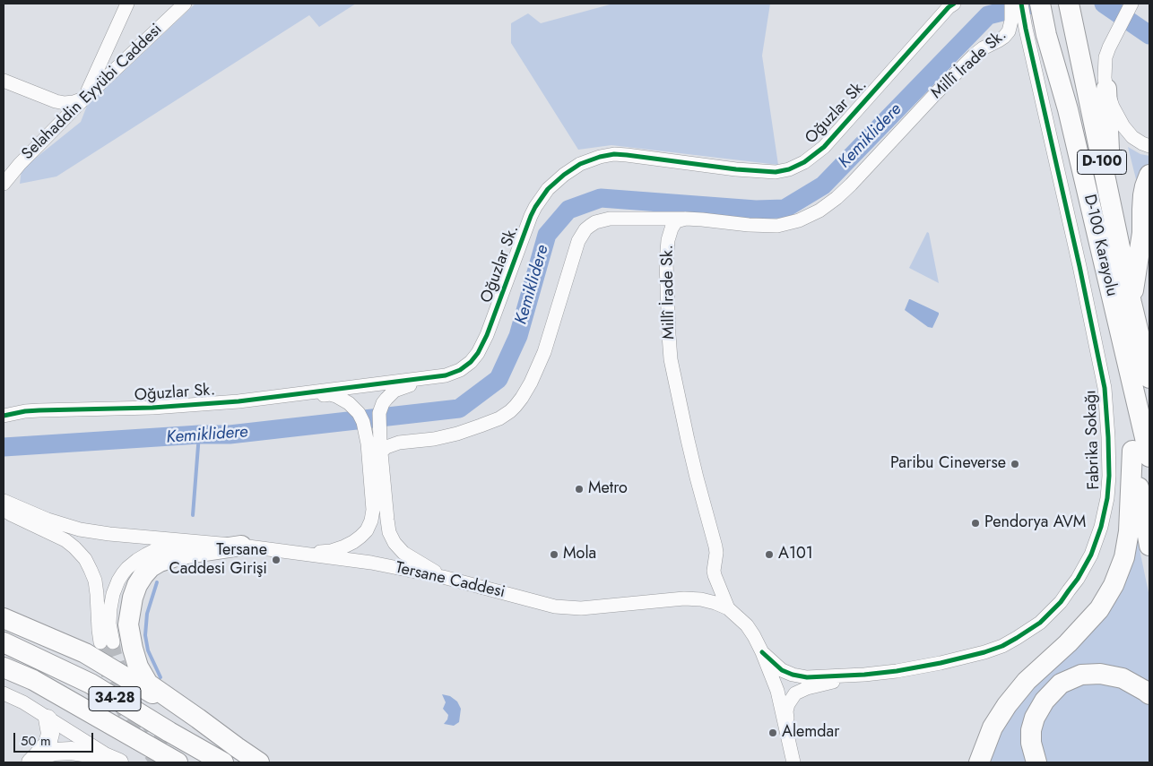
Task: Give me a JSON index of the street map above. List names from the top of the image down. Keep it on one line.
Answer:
{"streets":{"highway":["D-100","D-100 Karayolu","34-28"],"street":["Millî İrade Sk.","Selahaddin Eyyübi Caddesi","Oğuzlar Sk.","Fabrika Sokağı","Tersane Caddesi"]},"crossings":[["Millî İrade Sk.","Tersane Caddesi"],["D-100 Karayolu","Fabrika Sokağı"],["Fabrika Sokağı","Tersane Caddesi"]],"water":["Kemiklidere"],"places":["Paribu Cineverse","Metro","Pendorya AVM","Mola","A101","Tersane Caddesi Girişi","Alemdar"],"scale_bar":"50 m"}
